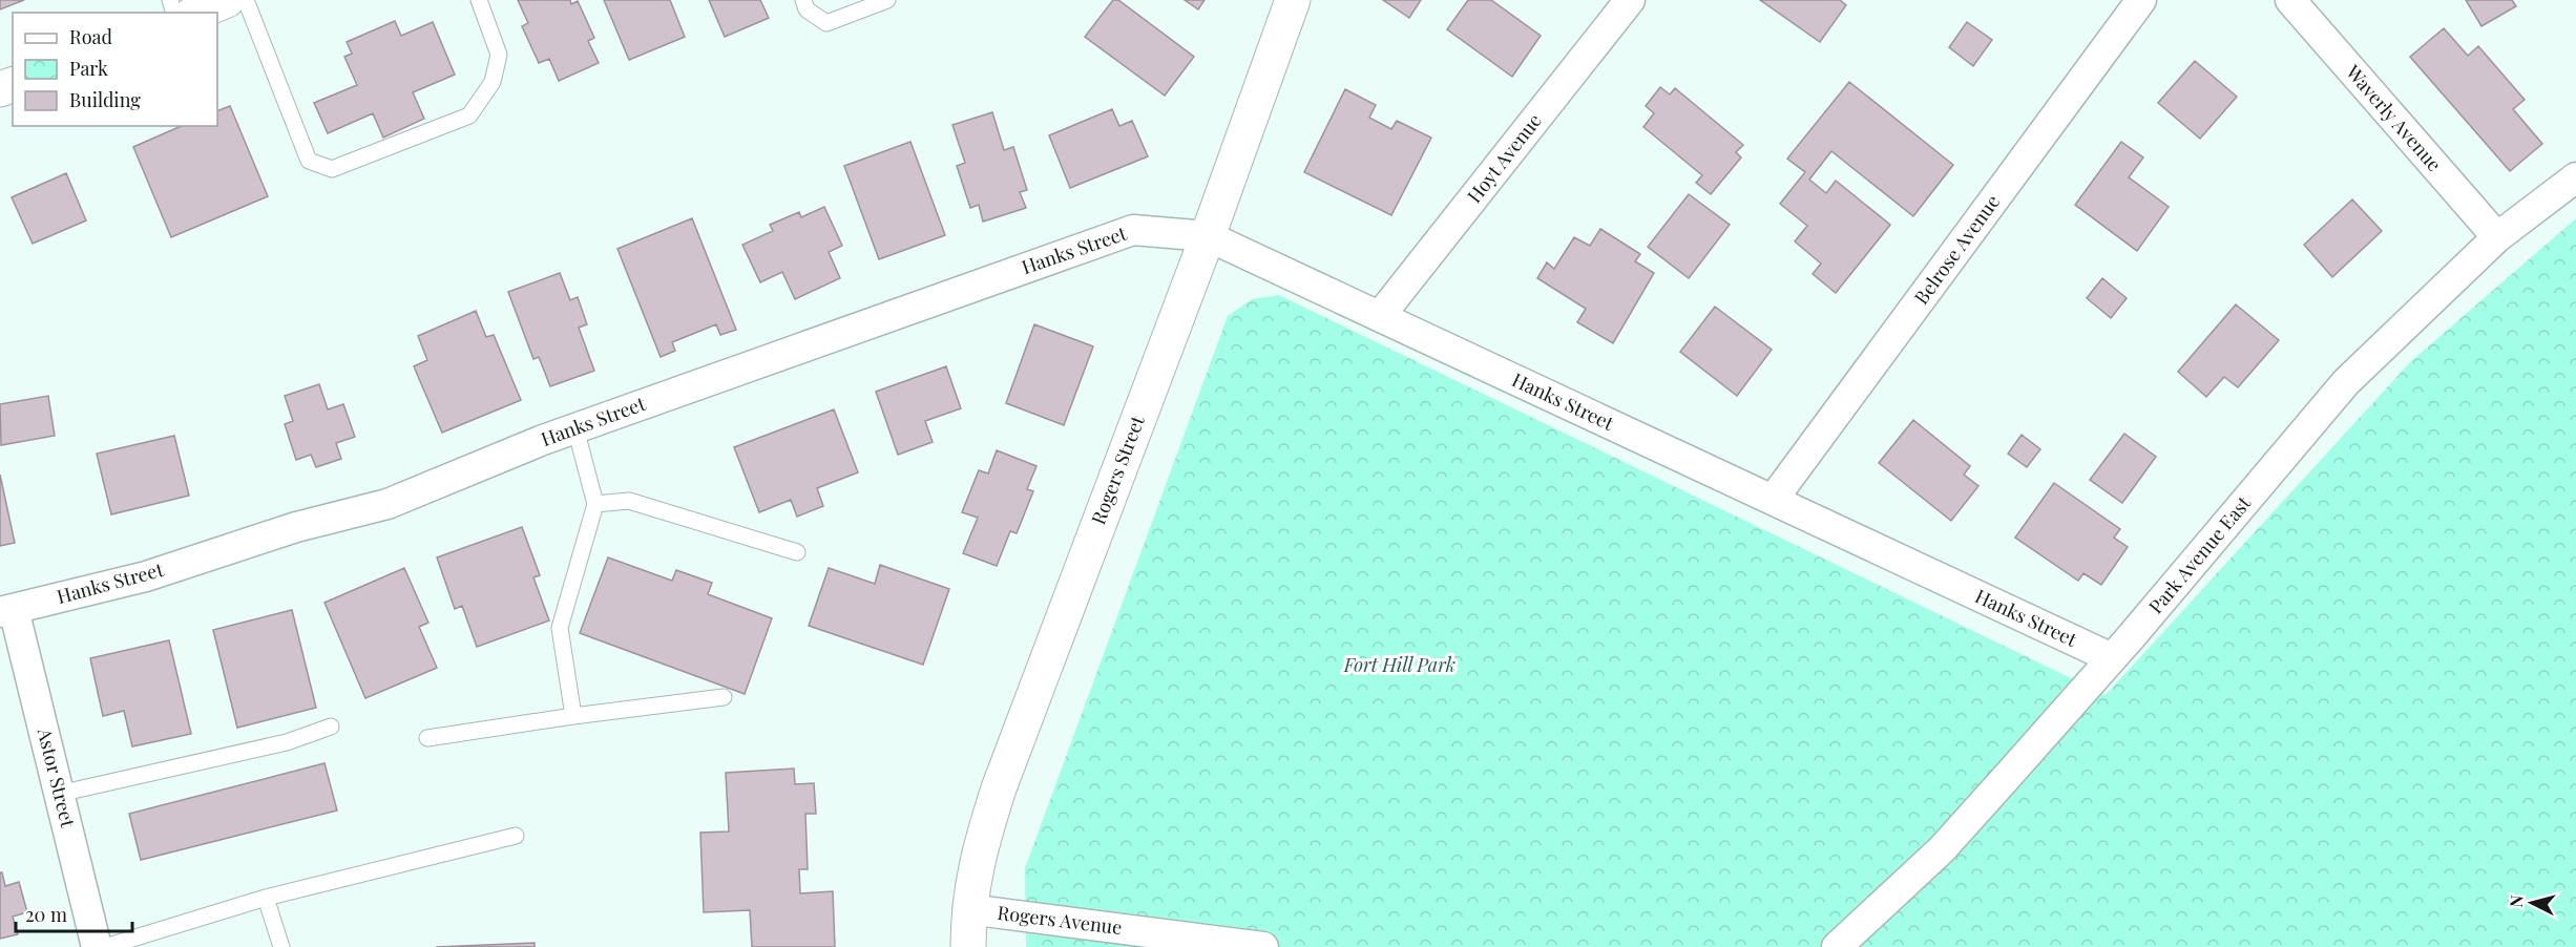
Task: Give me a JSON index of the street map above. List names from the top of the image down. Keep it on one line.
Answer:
{"streets":{"street":["Waverly Avenue","Hoyt Avenue","Belrose Avenue","Hanks Street","Rogers Street","Park Avenue East","Astor Street","Rogers Avenue"]},"crossings":[["Waverly Avenue","Park Avenue East"],["Hoyt Avenue","Hanks Street"],["Belrose Avenue","Hanks Street"],["Hanks Street","Rogers Street"],["Hanks Street","Park Avenue East"],["Hanks Street","Astor Street"],["Rogers Street","Rogers Avenue"]],"parks":["Fort Hill Park"],"legend":["Road","Park","Building"],"scale_bar":"20 m","north":"left"}
